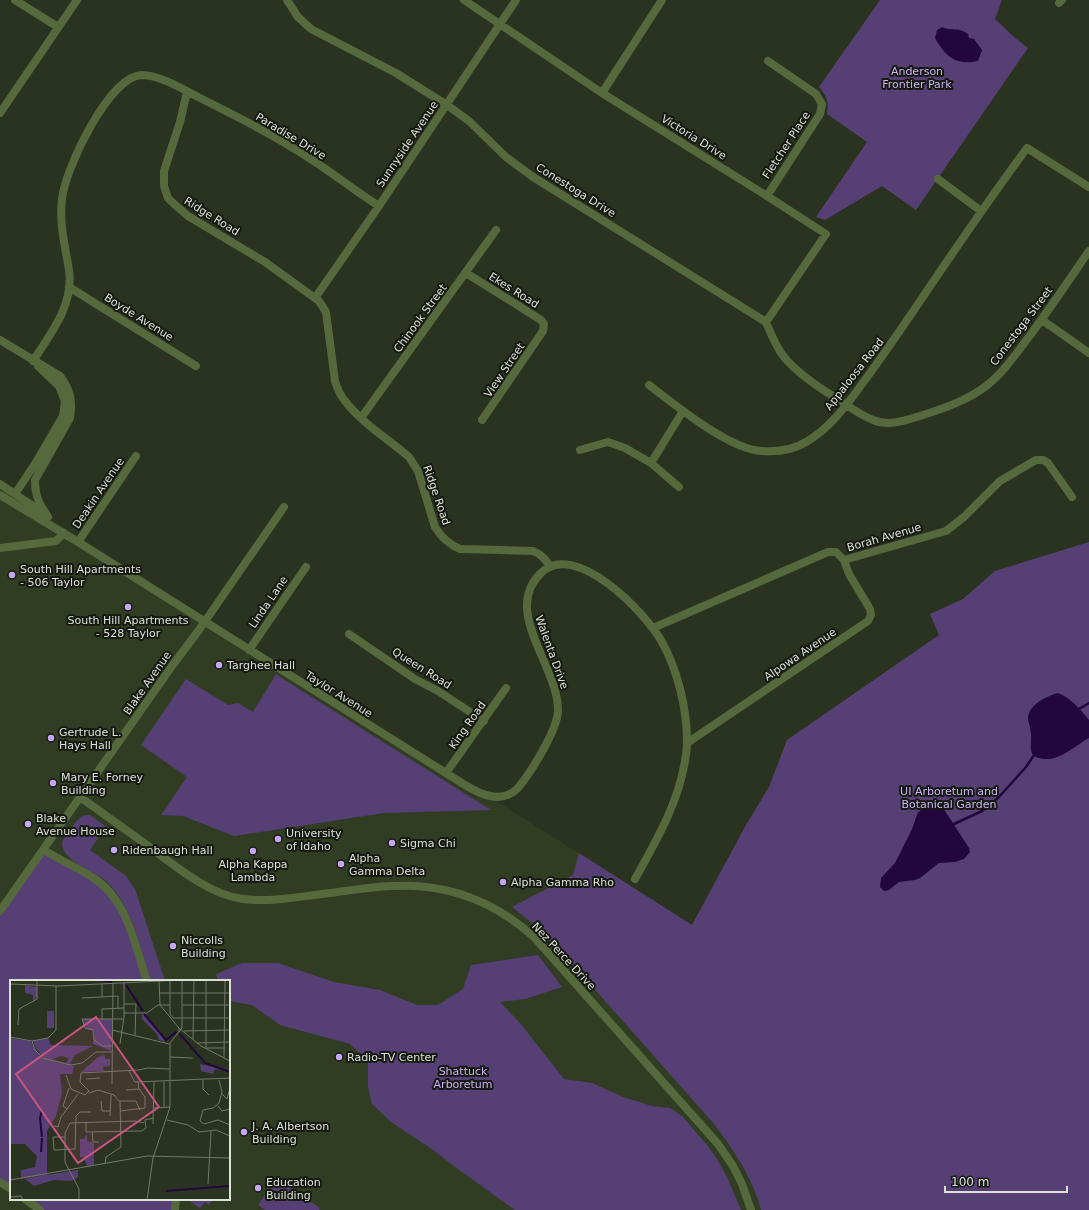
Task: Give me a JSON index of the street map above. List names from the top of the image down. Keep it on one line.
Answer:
{"streets":{"street":["Paradise Drive","Victoria Drive","Sunnyside Avenue","Fletcher Place","Conestoga Drive","Ridge Road","Ekes Road","Boyde Avenue","Chinook Street","Conestoga Street","View Street","Appaloosa Road","Deakin Avenue","Borah Avenue","Linda Lane","Walenta Drive","Alpowa Avenue","Queen Road","Blake Avenue","Taylor Avenue","King Road","Nez Perce Drive"]},"crossings":[["Paradise Drive","Sunnyside Avenue"],["Paradise Drive","Ridge Road"],["Victoria Drive","Sunnyside Avenue"],["Victoria Drive","Fletcher Place"],["Victoria Drive","Conestoga Drive"],["Sunnyside Avenue","Conestoga Drive"],["Sunnyside Avenue","Ridge Road"],["Ridge Road","Chinook Street"],["Ridge Road","Walenta Drive"],["Ekes Road","Chinook Street"],["Ekes Road","View Street"],["Conestoga Street","Appaloosa Road"],["Deakin Avenue","Taylor Avenue"],["Borah Avenue","Alpowa Avenue"],["Linda Lane","Taylor Avenue"],["Walenta Drive","Taylor Avenue"],["Queen Road","King Road"],["Blake Avenue","Taylor Avenue"],["Blake Avenue","Nez Perce Drive"],["Taylor Avenue","King Road"]],"parks":["Anderson Frontier Park","UI Arboretum and Botanical Garden","Shattuck Arboretum"],"places":["South Hill Apartments - 506 Taylor","South Hill Apartments - 528 Taylor","Targhee Hall","Gertrude L. Hays Hall","Mary E. Forney Building","Blake Avenue House","University of Idaho","Sigma Chi","Ridenbaugh Hall","Alpha Kappa Lambda","Alpha Gamma Delta","Alpha Gamma Rho","Niccolls Building","Radio-TV Center","J. A. Albertson Building","Education Building"],"scale_bar":"100 m"}
